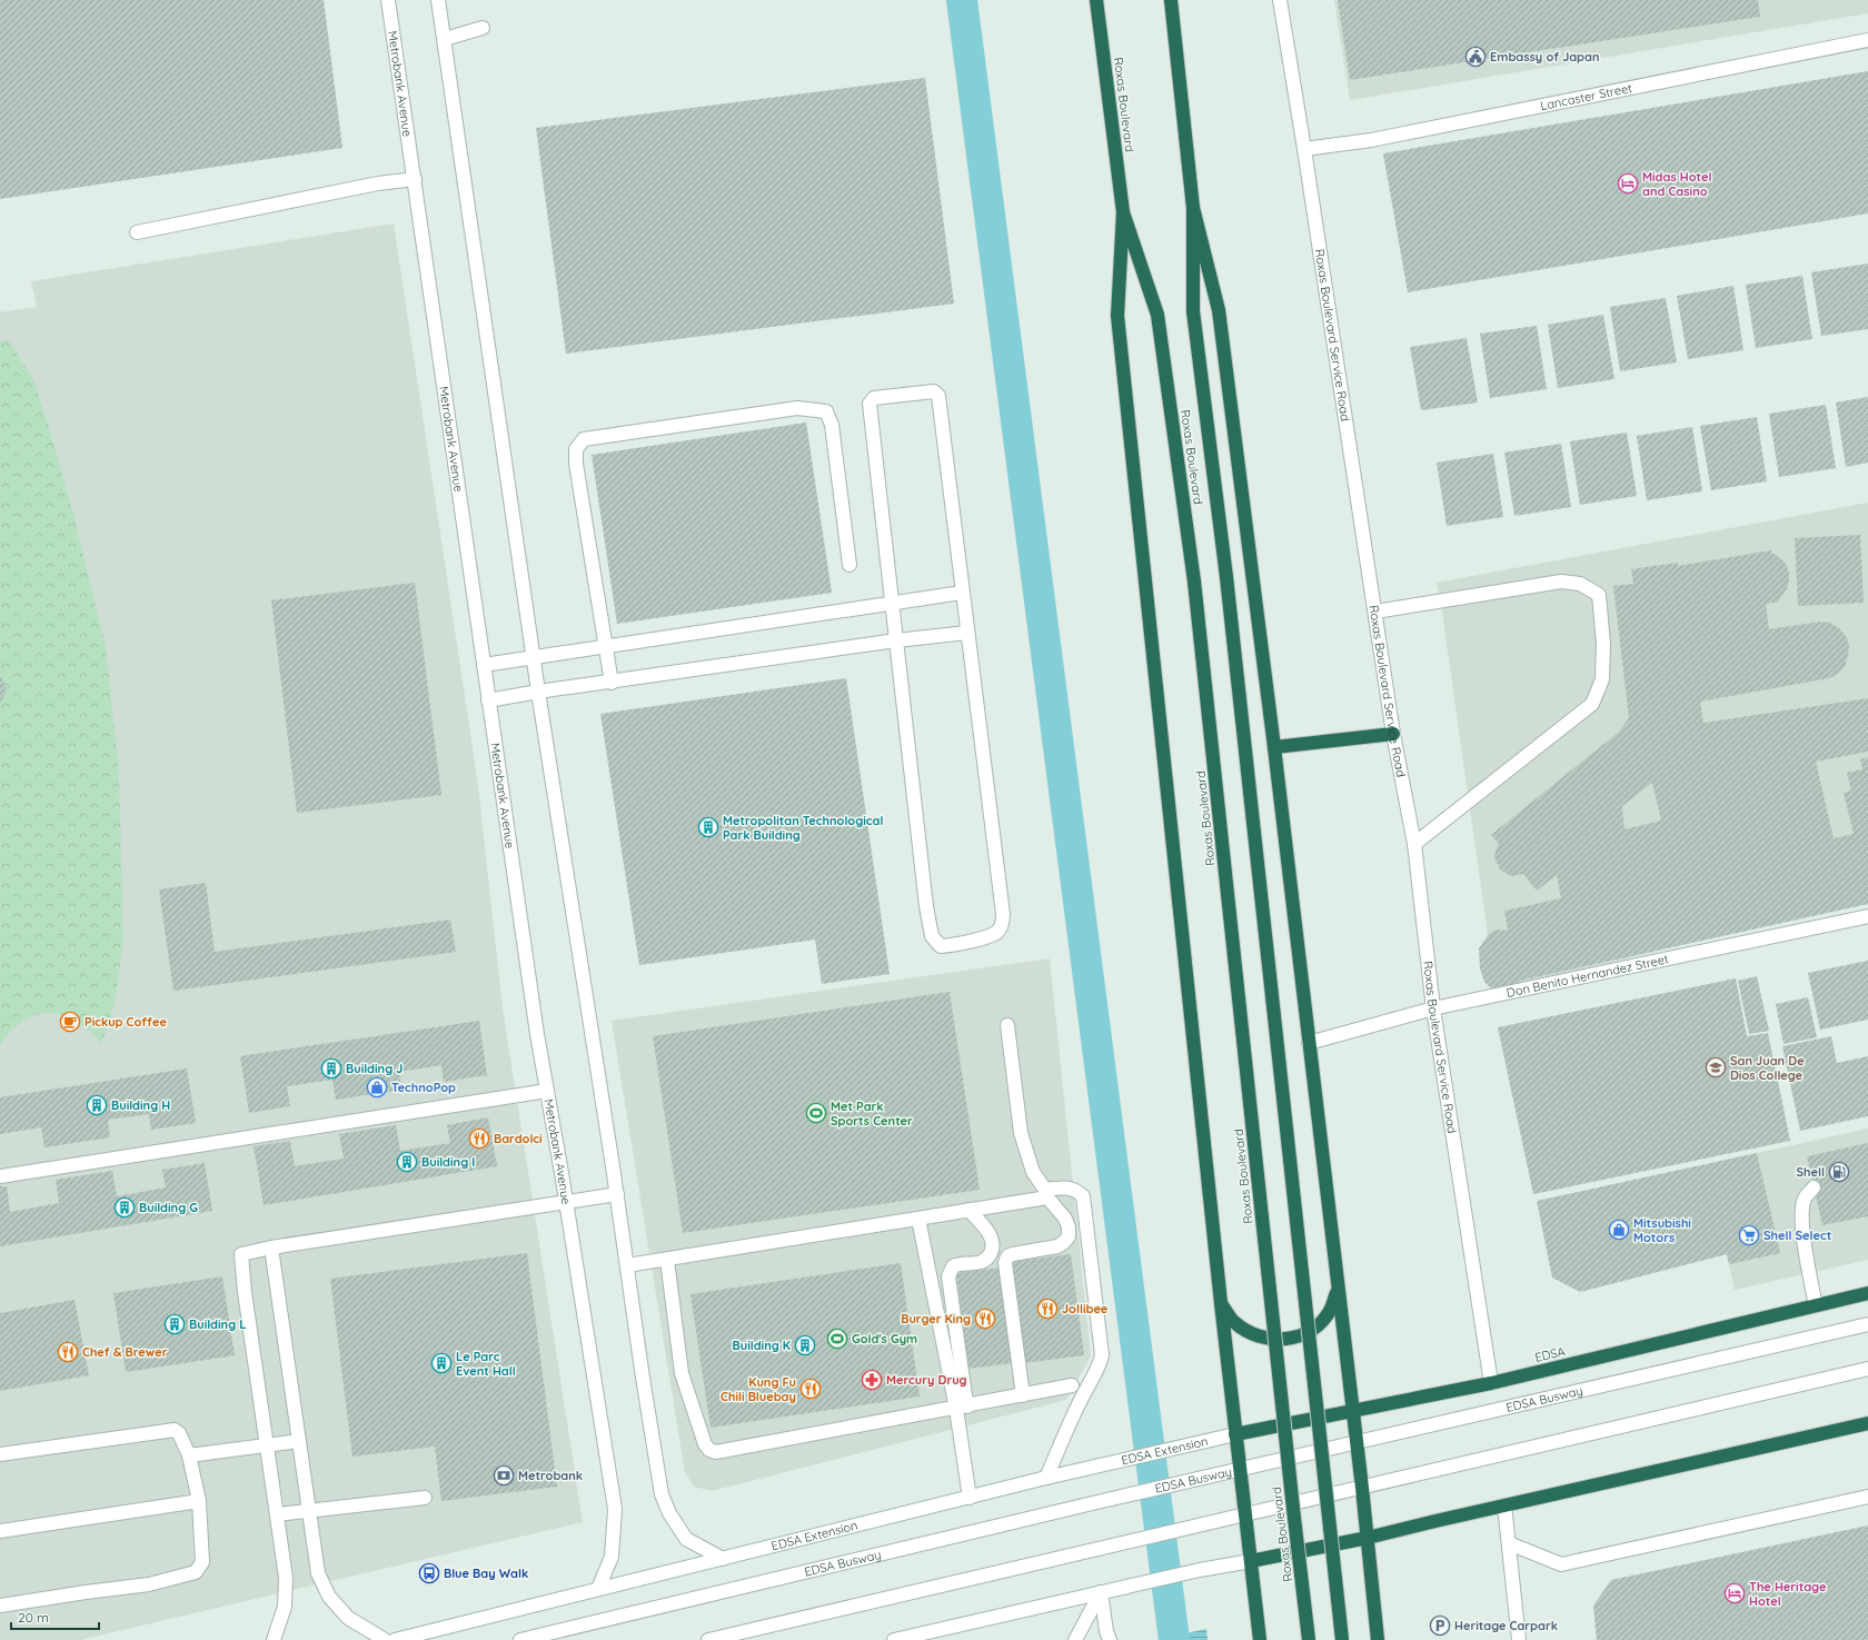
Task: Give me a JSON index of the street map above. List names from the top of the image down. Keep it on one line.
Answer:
{"streets":{"highway":["Roxas Boulevard","EDSA"],"street":["Metrobank Avenue","Lancaster Street","Roxas Boulevard Service Road","Don Benito Hernandez Street","EDSA Busway","EDSA Extension"]},"crossings":[["Metrobank Avenue","EDSA Extension"],["Lancaster Street","Roxas Boulevard Service Road"],["Roxas Boulevard Service Road","Don Benito Hernandez Street"],["Roxas Boulevard Service Road","EDSA"],["EDSA","EDSA Extension"]],"places":{"public building":["Embassy of Japan"],"hotel":["Midas Hotel and Casino","The Heritage Hotel"],"building":["Metropolitan Technological Park Building","Building J","Building H","Building I","Building G","Building L","Building K","Le Parc Event Hall"],"cafe":["Pickup Coffee"],"school or university":["San Juan De Dios College"],"shop":["TechnoPop","Mitsubishi Motors"],"sports":["Met Park Sports Center","Gold's Gym"],"restaurant":["Bardolci","Jollibee","Burger King","Chef & Brewer","Kung Fu Chili Bluebay"],"fuel station":["Shell"],"supermarket":["Shell Select"],"pharmacy":["Mercury Drug"],"bank":["Metrobank"],"bus stop":["Blue Bay Walk"],"parking":["Heritage Carpark"]},"scale_bar":"20 m"}
